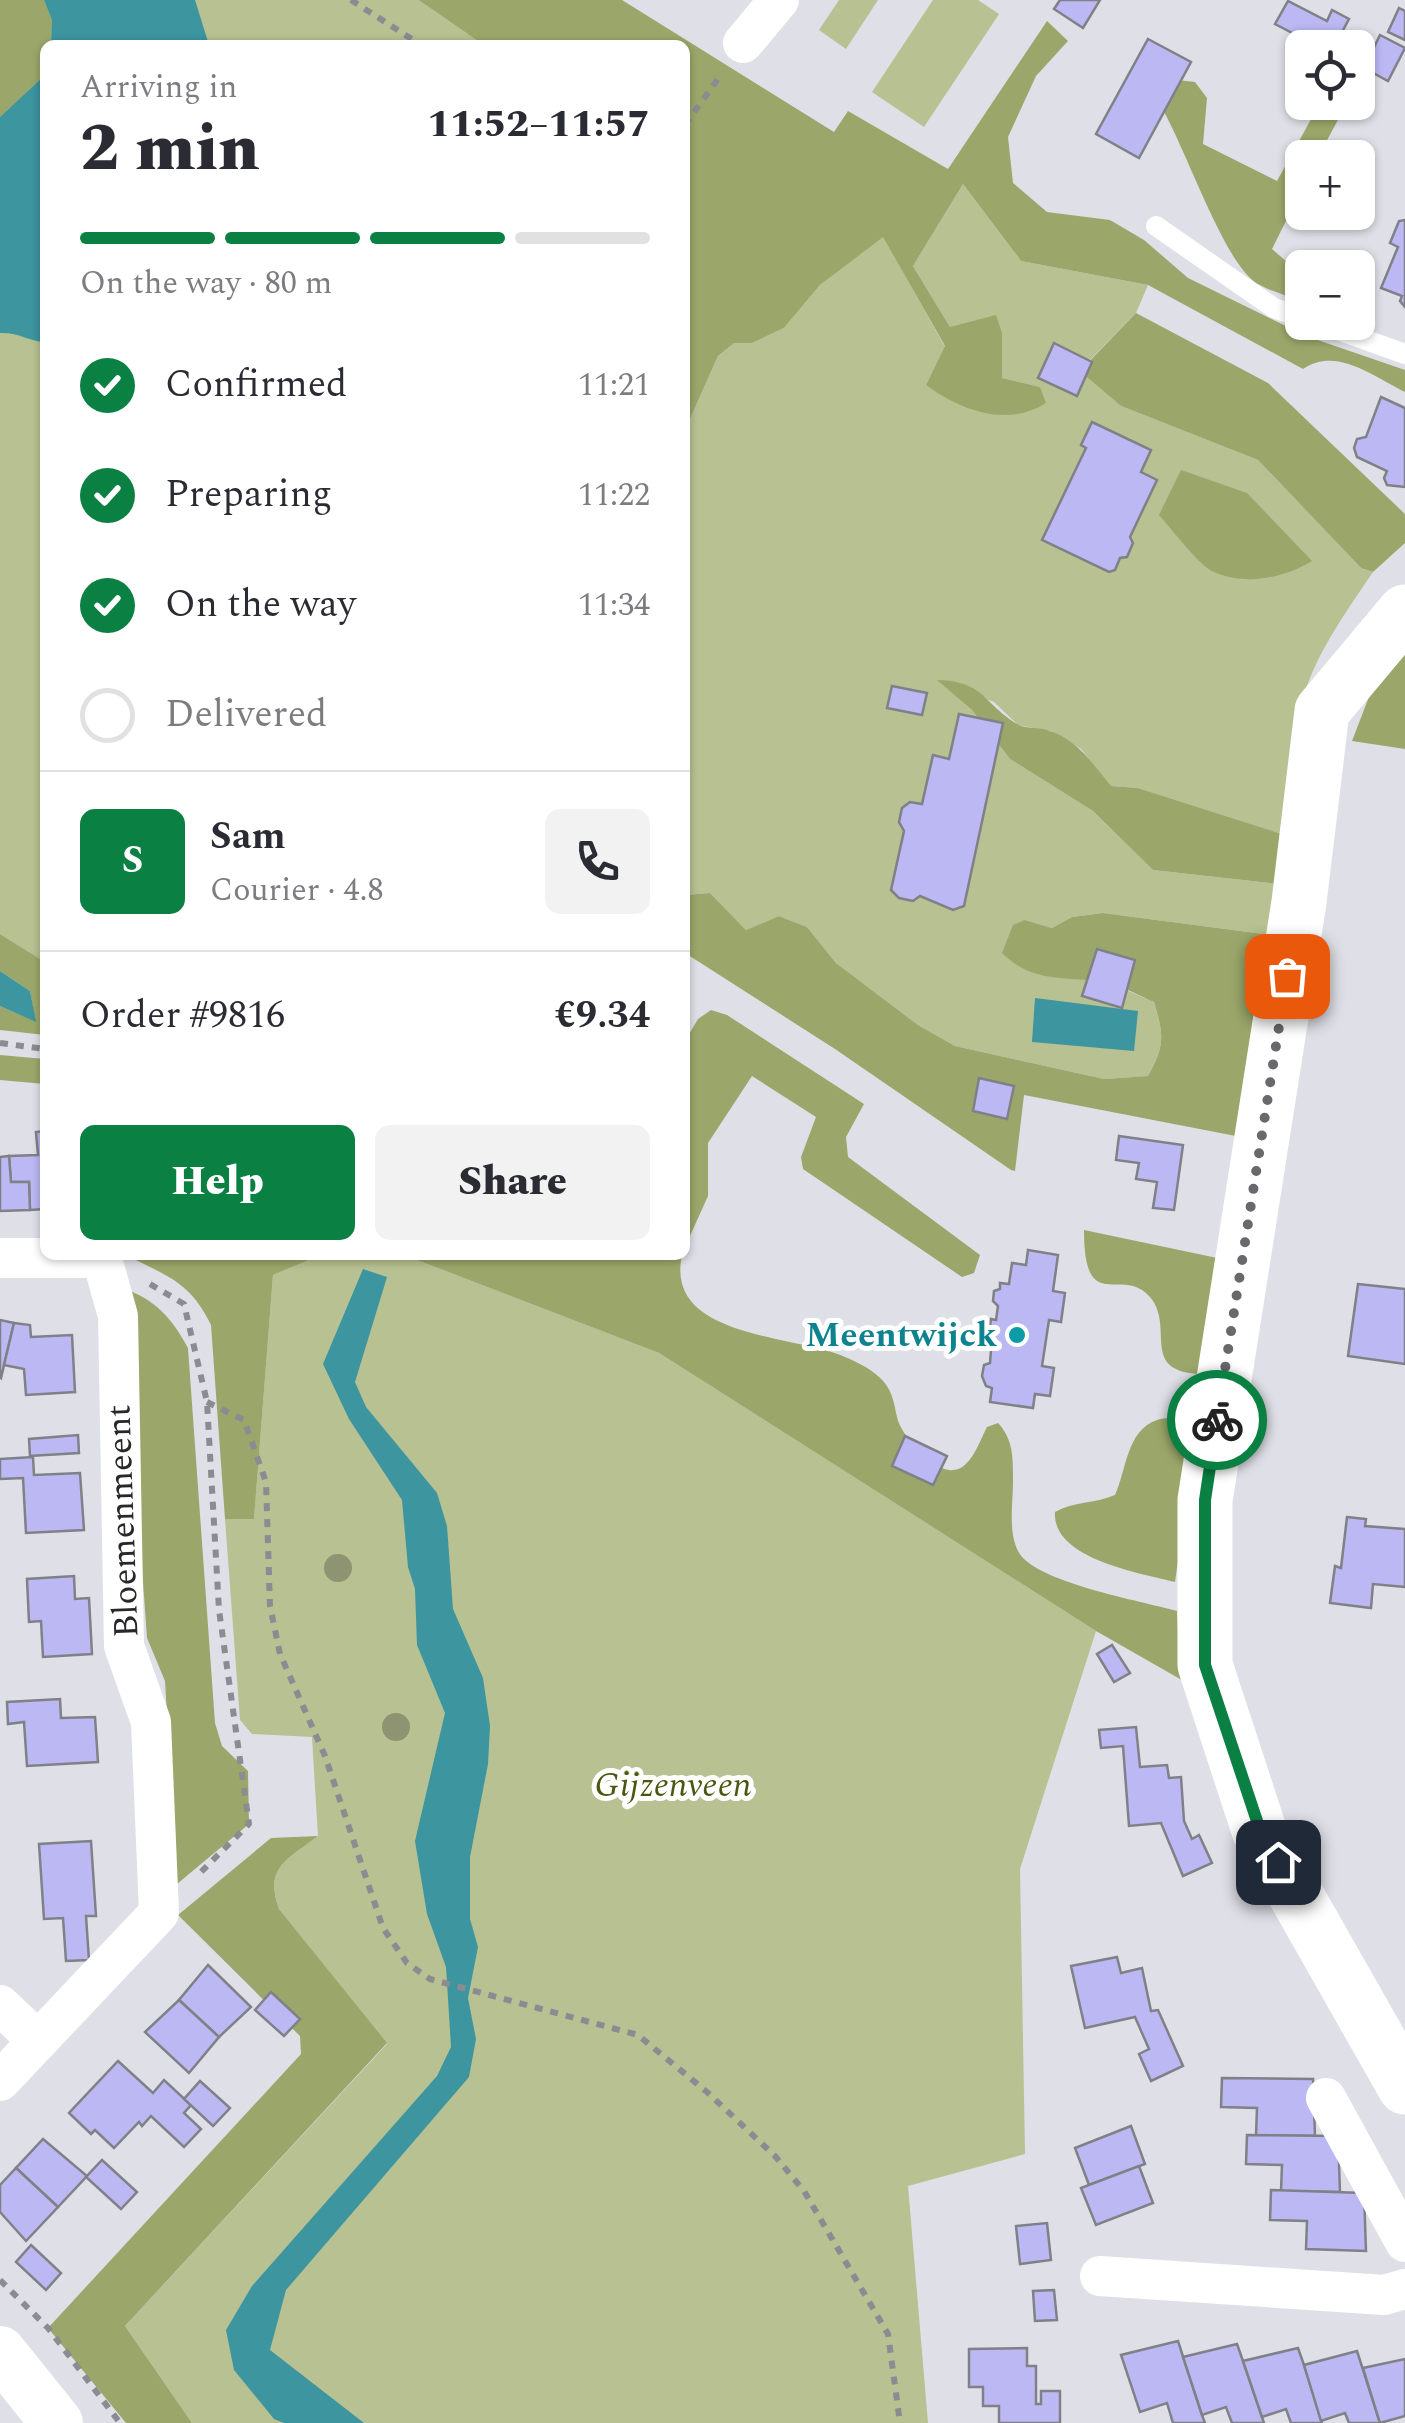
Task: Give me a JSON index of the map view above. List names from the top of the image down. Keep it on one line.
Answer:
{"streets":{"street":["Bloemenmeent"]},"parks":["Gijzenveen"],"places":["Meentwijck"],"page":{"map_buttons":["+","−"],"heading":["2 min","Arriving in","11:52–11:57"],"panel":["Sam","Courier · 4.8","Order #9816","€9.34"],"bar":"On the way · 80 m","list":[["Confirmed","11:21"],["Preparing","11:22"],["On the way","11:34"],"Delivered"],"round":"S","buttons":["Help","Share"]}}
